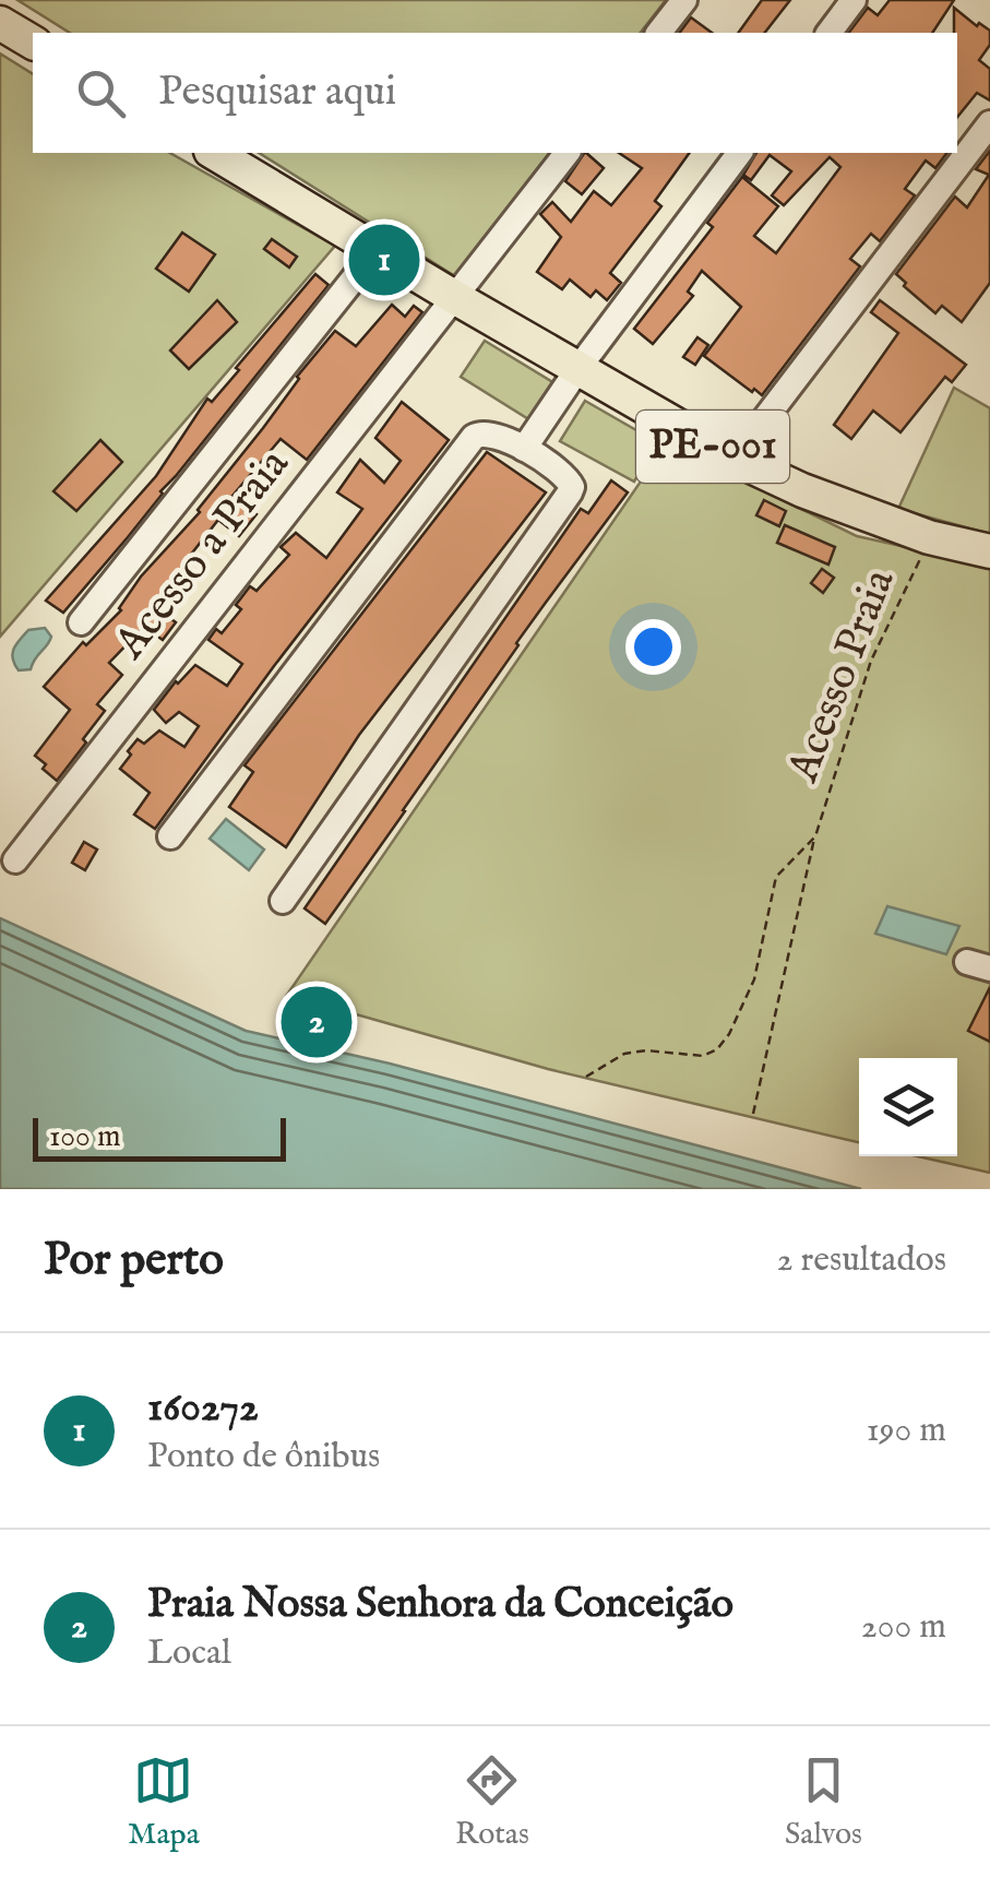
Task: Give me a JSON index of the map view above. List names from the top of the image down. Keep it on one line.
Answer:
{"streets":{"main road":["PE-001"],"street":["Acesso a Praia"],"path":["Acesso Praia"]},"crossings":[["PE-001","Acesso a Praia"],["PE-001","Acesso Praia"]],"scale_bar":"100 m","page":{"search":"Pesquisar aqui","pins":["1","2"],"scale":"100 m","heading":["Por perto","2 resultados"],"list":[{"mark":"1","name":"160272","note":"Ponto de ônibus","value":"190 m"},{"mark":"2","name":"Praia Nossa Senhora da Conceição","note":"Local","value":"200 m"}],"nav":["Mapa","Rotas","Salvos"]}}
